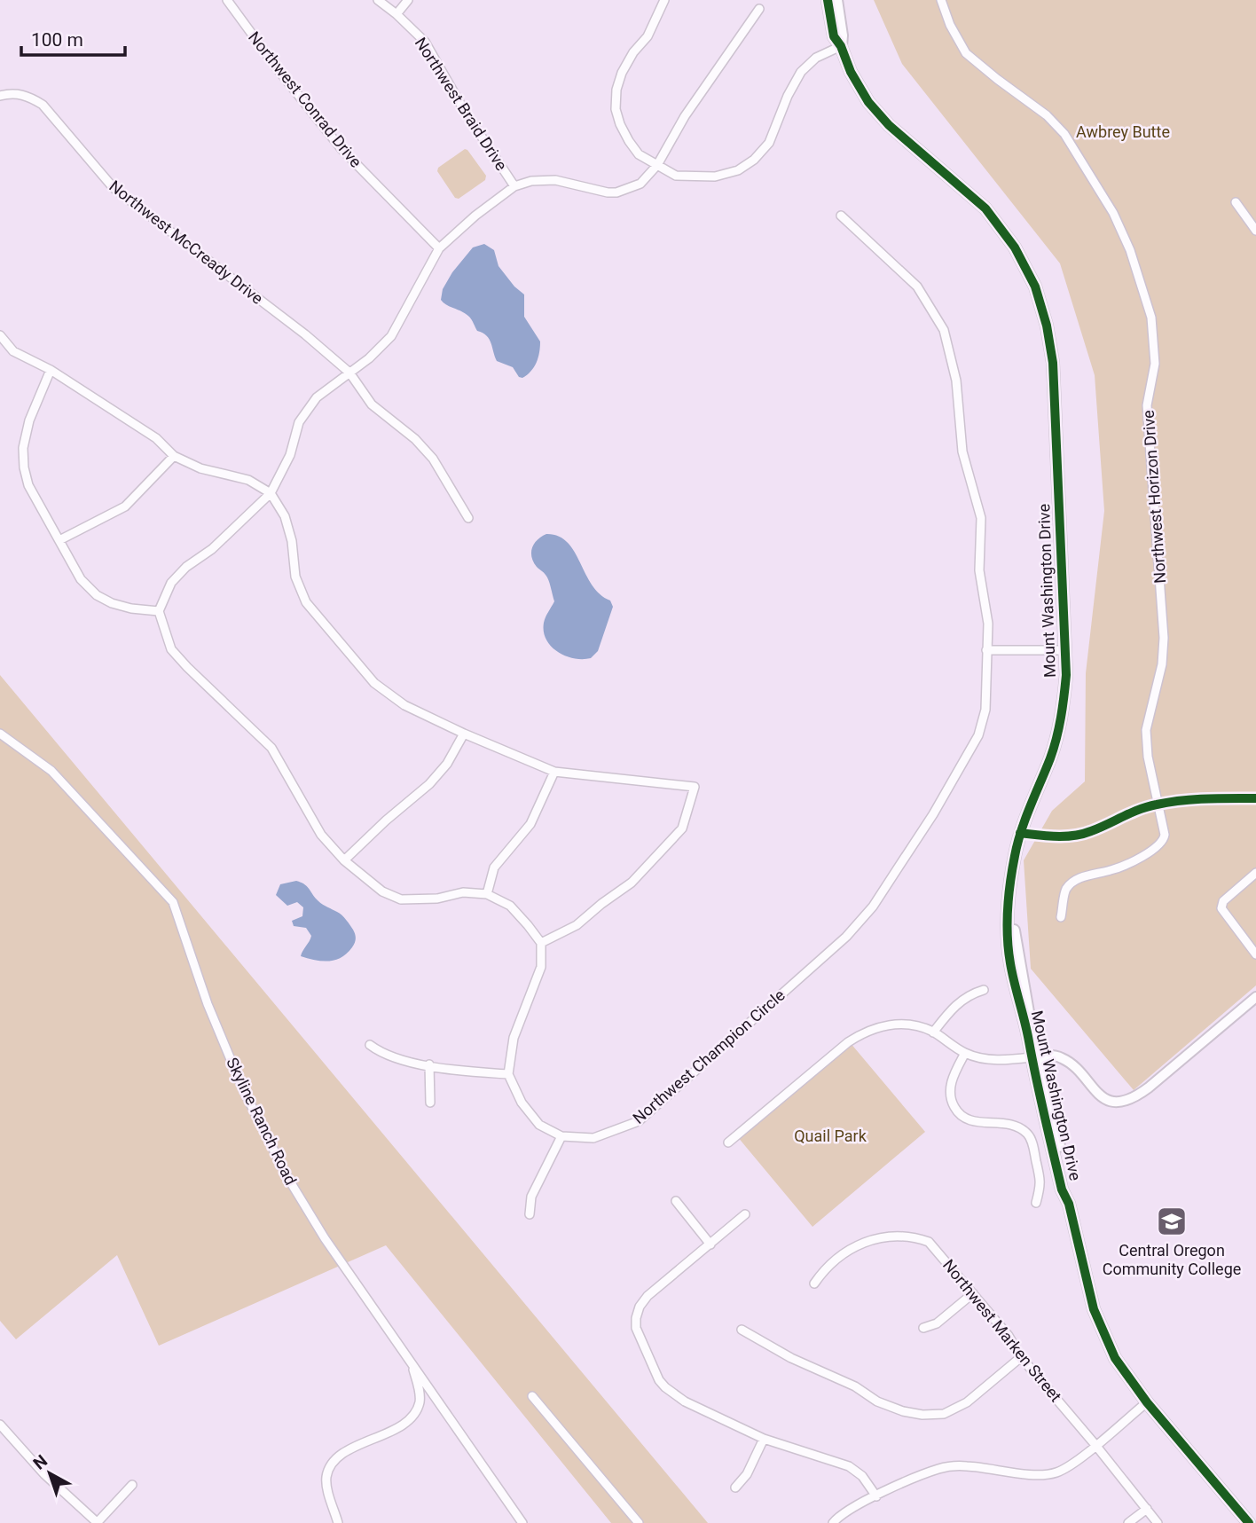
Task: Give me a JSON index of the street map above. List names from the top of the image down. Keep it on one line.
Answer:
{"streets":{"main road":["Mount Washington Drive"],"street":["Northwest Conrad Drive","Northwest Braid Drive","Northwest McCready Drive","Northwest Horizon Drive","Northwest Champion Circle","Skyline Ranch Road","Northwest Marken Street"]},"parks":["Awbrey Butte","Quail Park"],"places":{"school or university":["Central Oregon Community College"]},"scale_bar":"100 m","north":"top left"}
